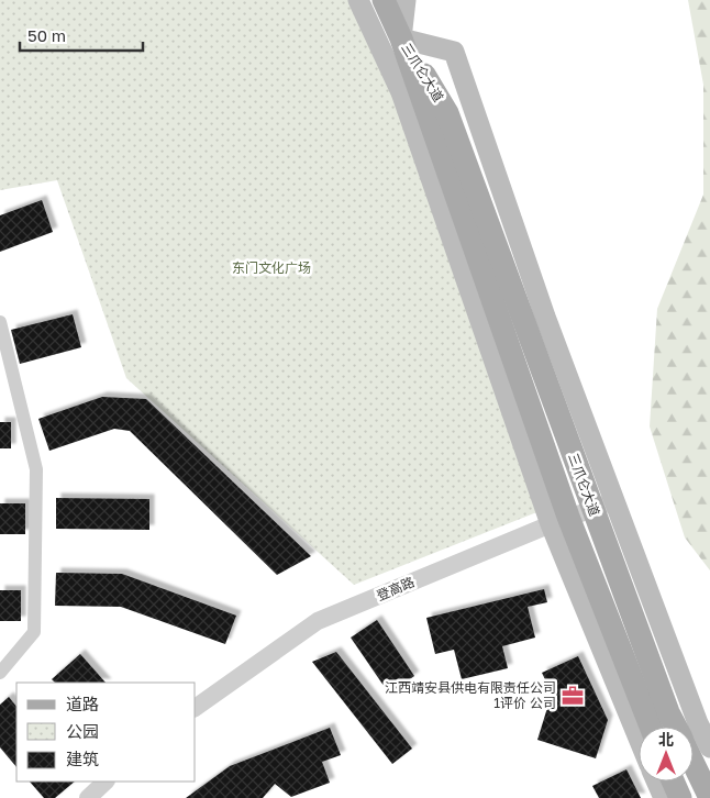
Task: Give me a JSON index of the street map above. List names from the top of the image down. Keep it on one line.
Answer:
{"streets":{"main road":["三爪仑大道"],"street":["登高路"]},"crossings":[["三爪仑大道","登高路"]],"parks":["东门文化广场"],"places":{"office":["江西靖安县供电有限责任公司 1评价 公司"]},"legend":["道路","公园","建筑"],"scale_bar":"50 m","north":"top"}
